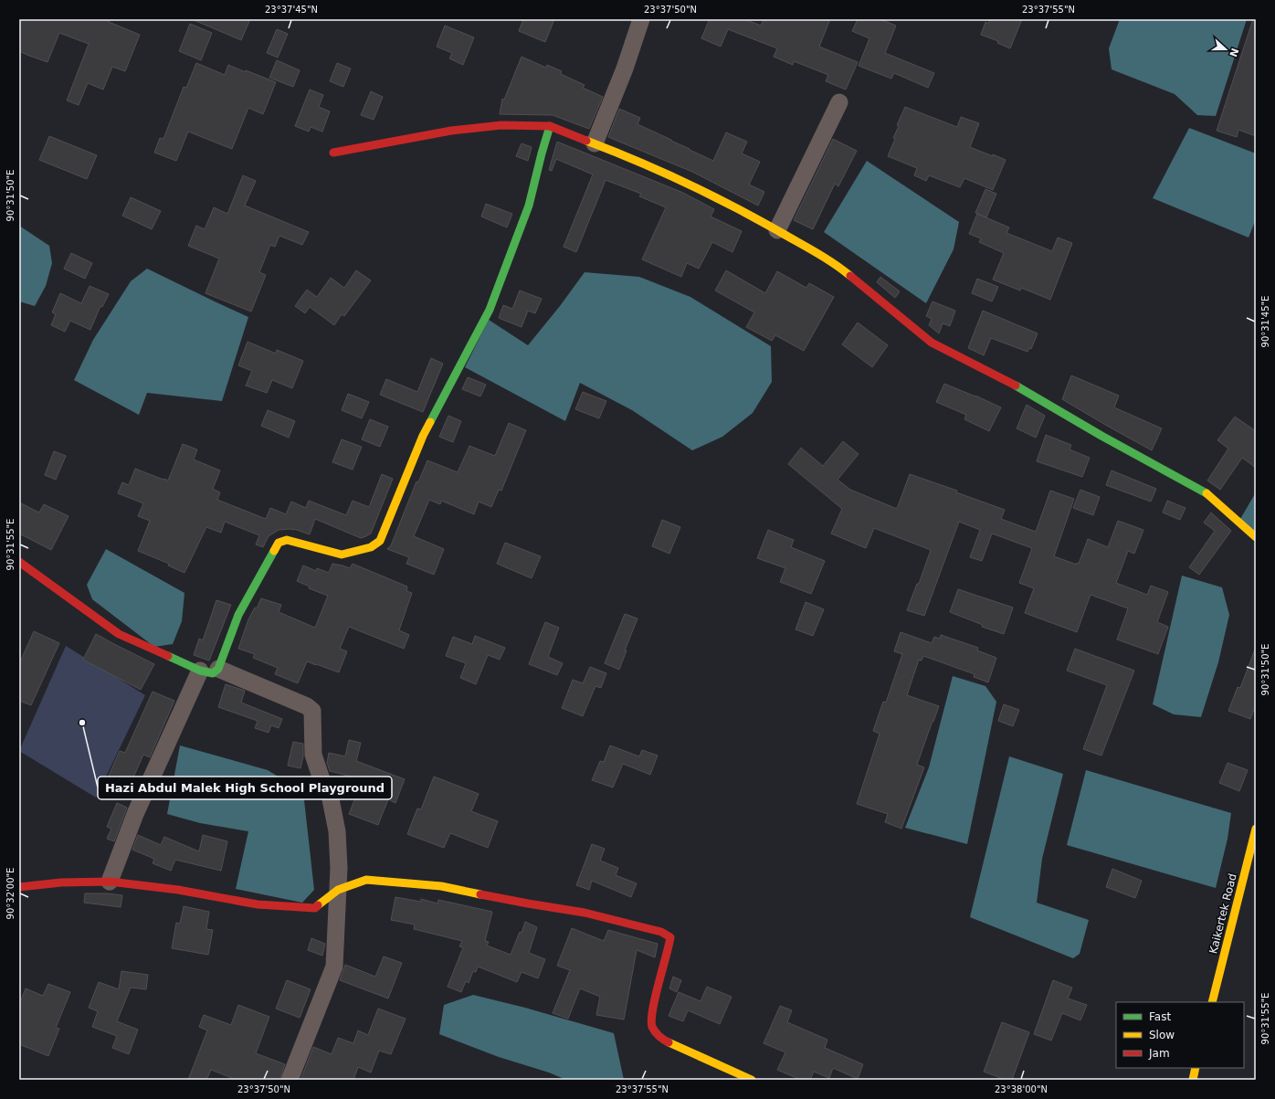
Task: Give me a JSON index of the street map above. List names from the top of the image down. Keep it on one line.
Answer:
{"streets":{"street":["Kaikertek Road"]},"places":["Hazi Abdul Malek High School Playground"],"legend":["Fast","Slow","Jam"],"north":"right","coordinates":["23°37'45\"N","23°37'50\"N","23°37'55\"N","90°31'50\"E","90°31'45\"E","90°31'55\"E","90°32'00\"E","23°38'00\"N"]}
